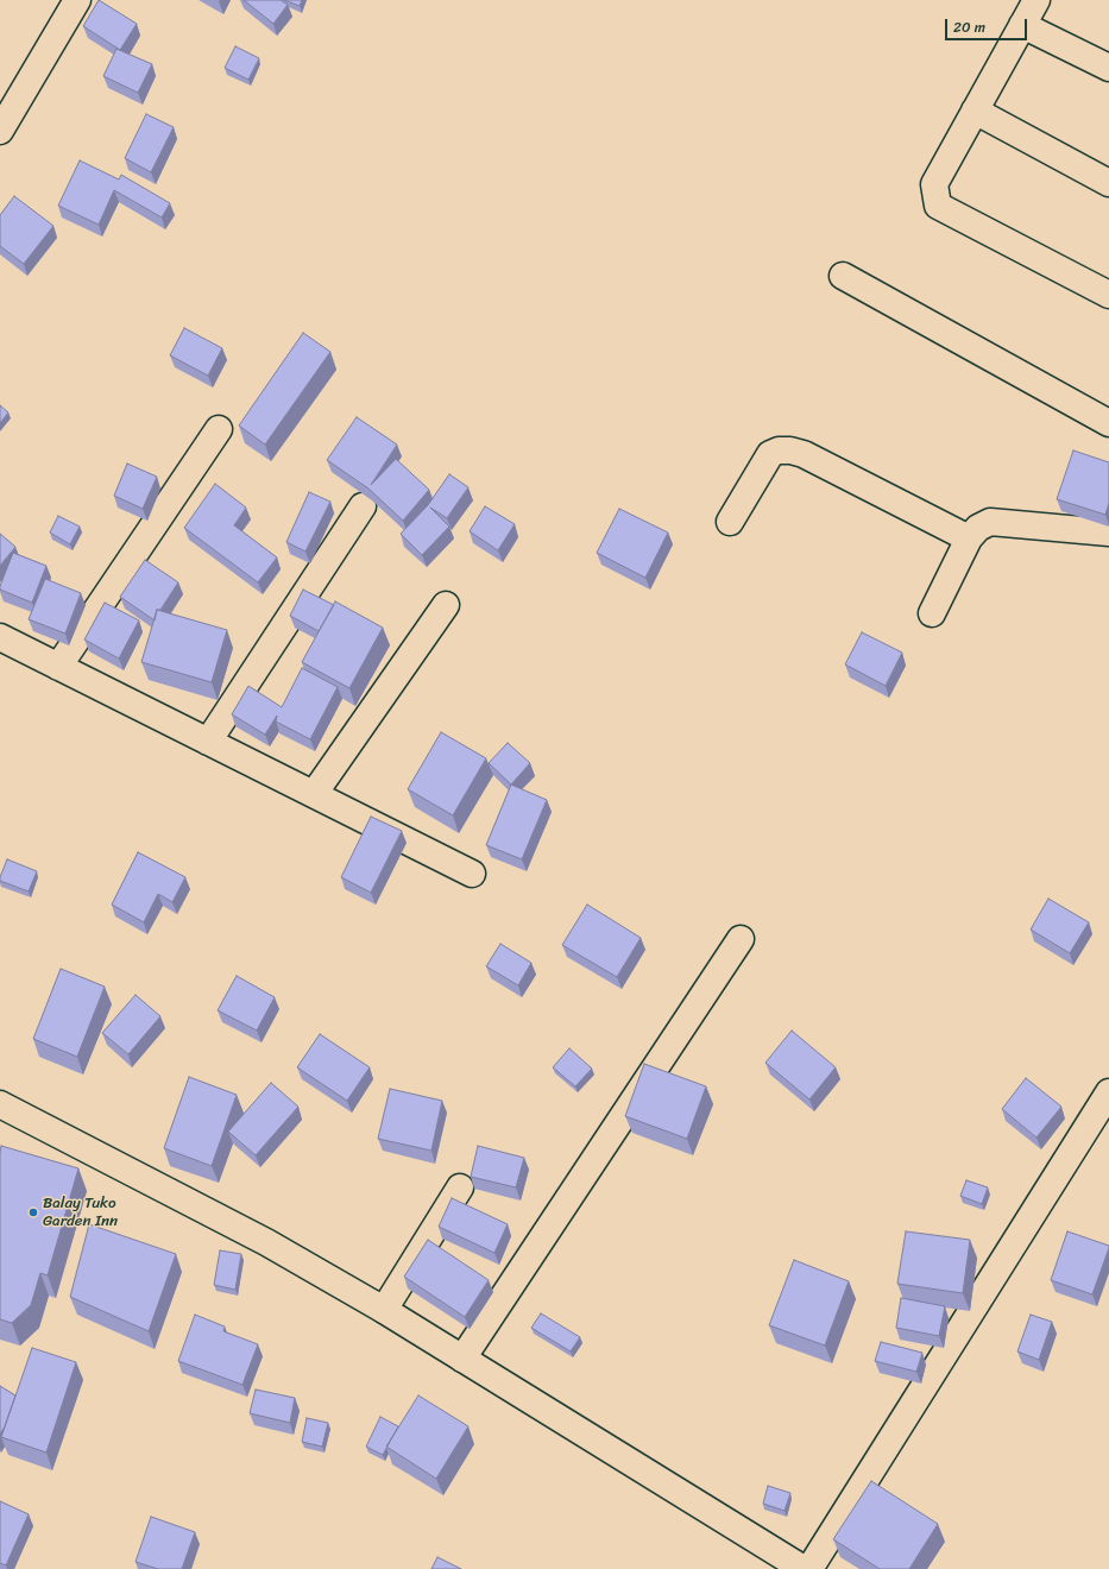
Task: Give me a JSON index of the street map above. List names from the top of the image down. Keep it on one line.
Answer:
{"places":["Balay Tuko Garden Inn"],"scale_bar":"20 m"}
